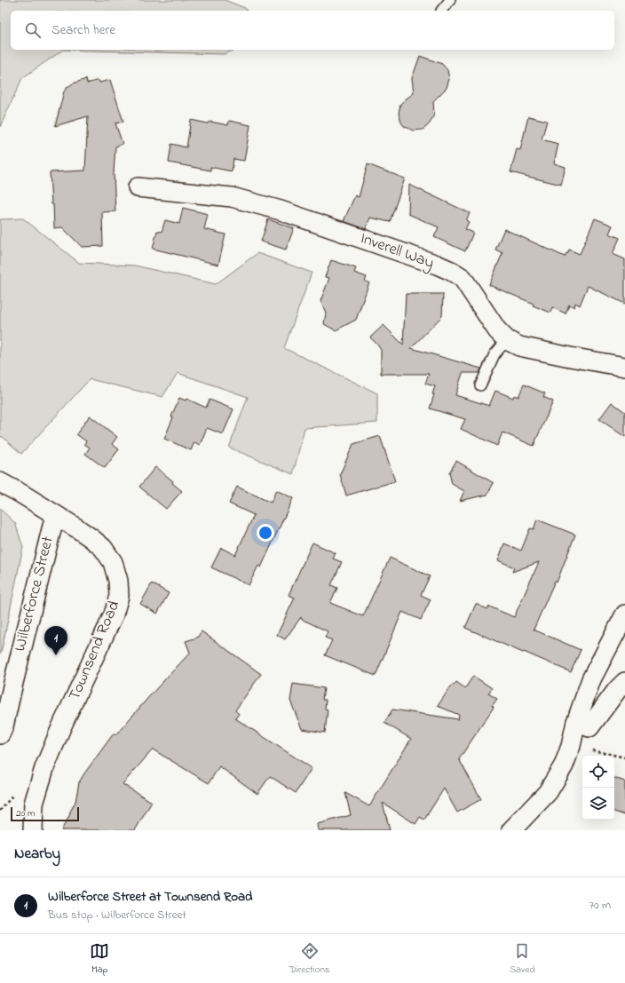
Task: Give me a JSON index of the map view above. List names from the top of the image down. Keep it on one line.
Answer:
{"streets":{"street":["Inverell Way","Wilberforce Street","Townsend Road"]},"crossings":[["Wilberforce Street","Townsend Road"]],"scale_bar":"20 m","page":{"search":"Search here","pins":"1","scale":"20 m","heading":"Nearby","list":[{"mark":"1","name":"Wilberforce Street at Townsend Road","note":"Bus stop · Wilberforce Street","value":"70 m"}],"nav":["Map","Directions","Saved"]}}
